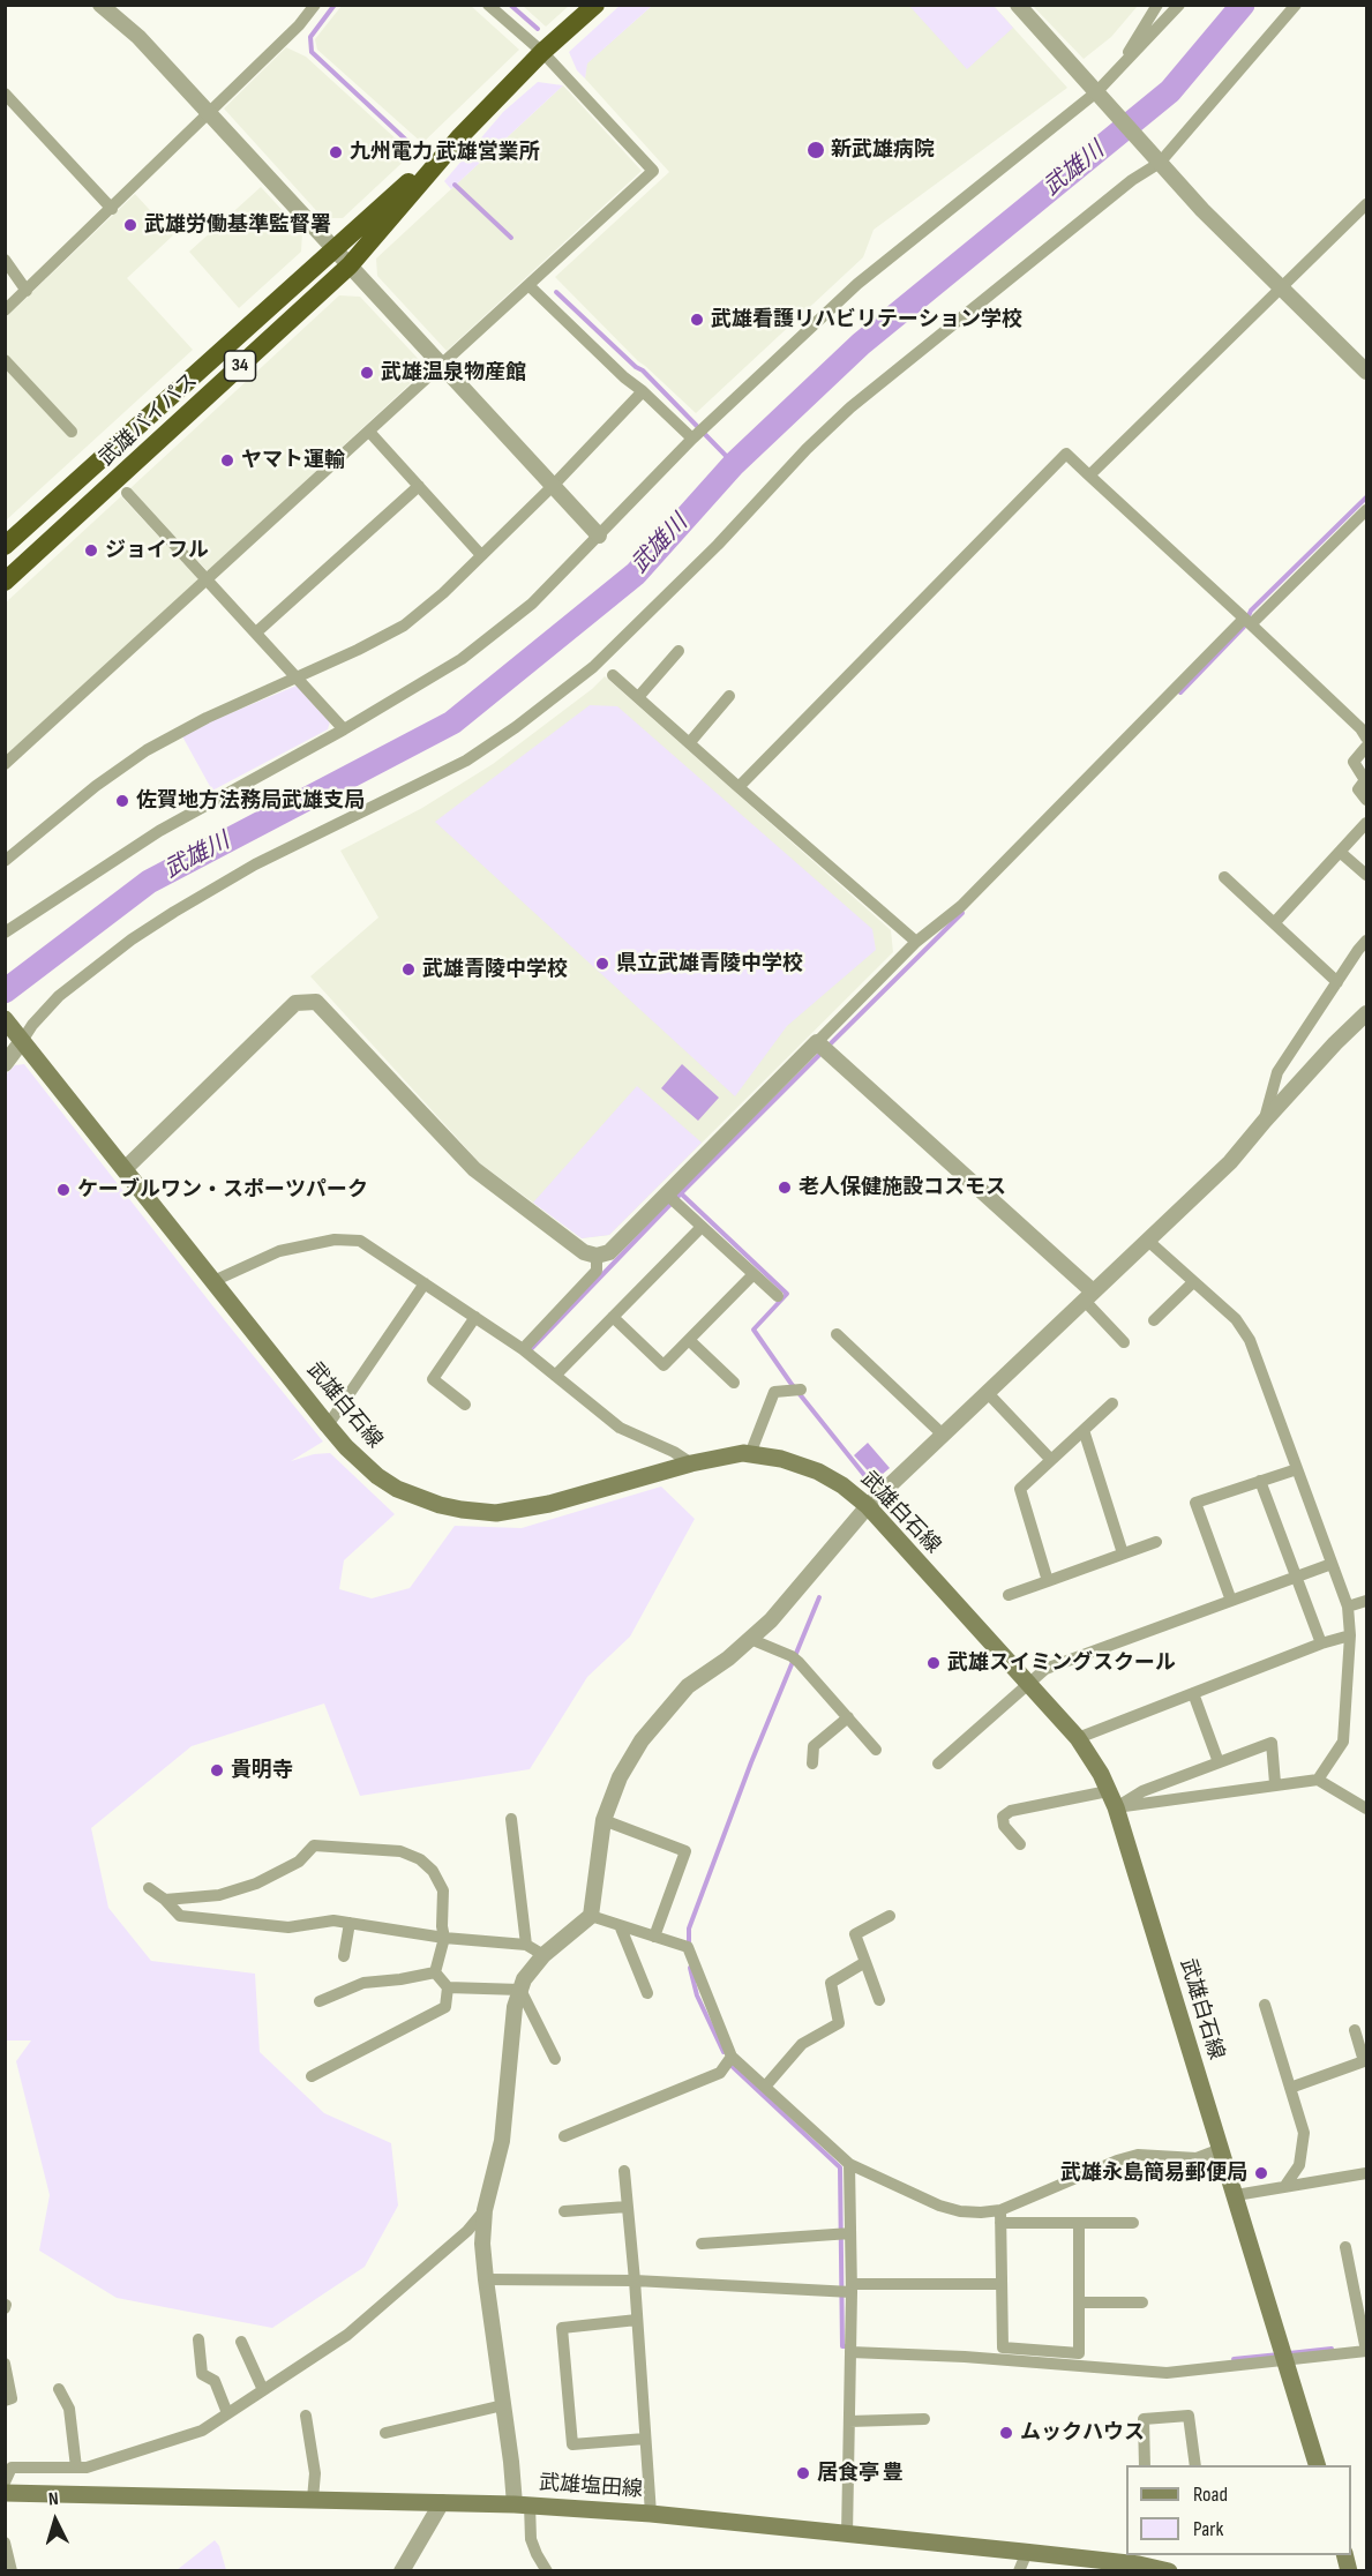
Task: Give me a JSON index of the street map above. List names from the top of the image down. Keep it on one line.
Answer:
{"streets":{"highway":["34","武雄バイパス"],"main road":["武雄白石線","武雄塩田線"]},"water":["武雄川"],"places":["新武雄病院","九州電力 武雄営業所","武雄労働基準監督署","武雄看護リハビリテーション学校","武雄温泉物産館","ヤマト運輸","ジョイフル","佐賀地方法務局武雄支局","県立武雄青陵中学校","武雄青陵中学校","老人保健施設コスモス","ケーブルワン・スポーツパーク","武雄スイミングスクール","貴明寺","武雄永島簡易郵便局","ムックハウス","居食亭 豊"],"legend":["Road","Park"],"north":"top"}
